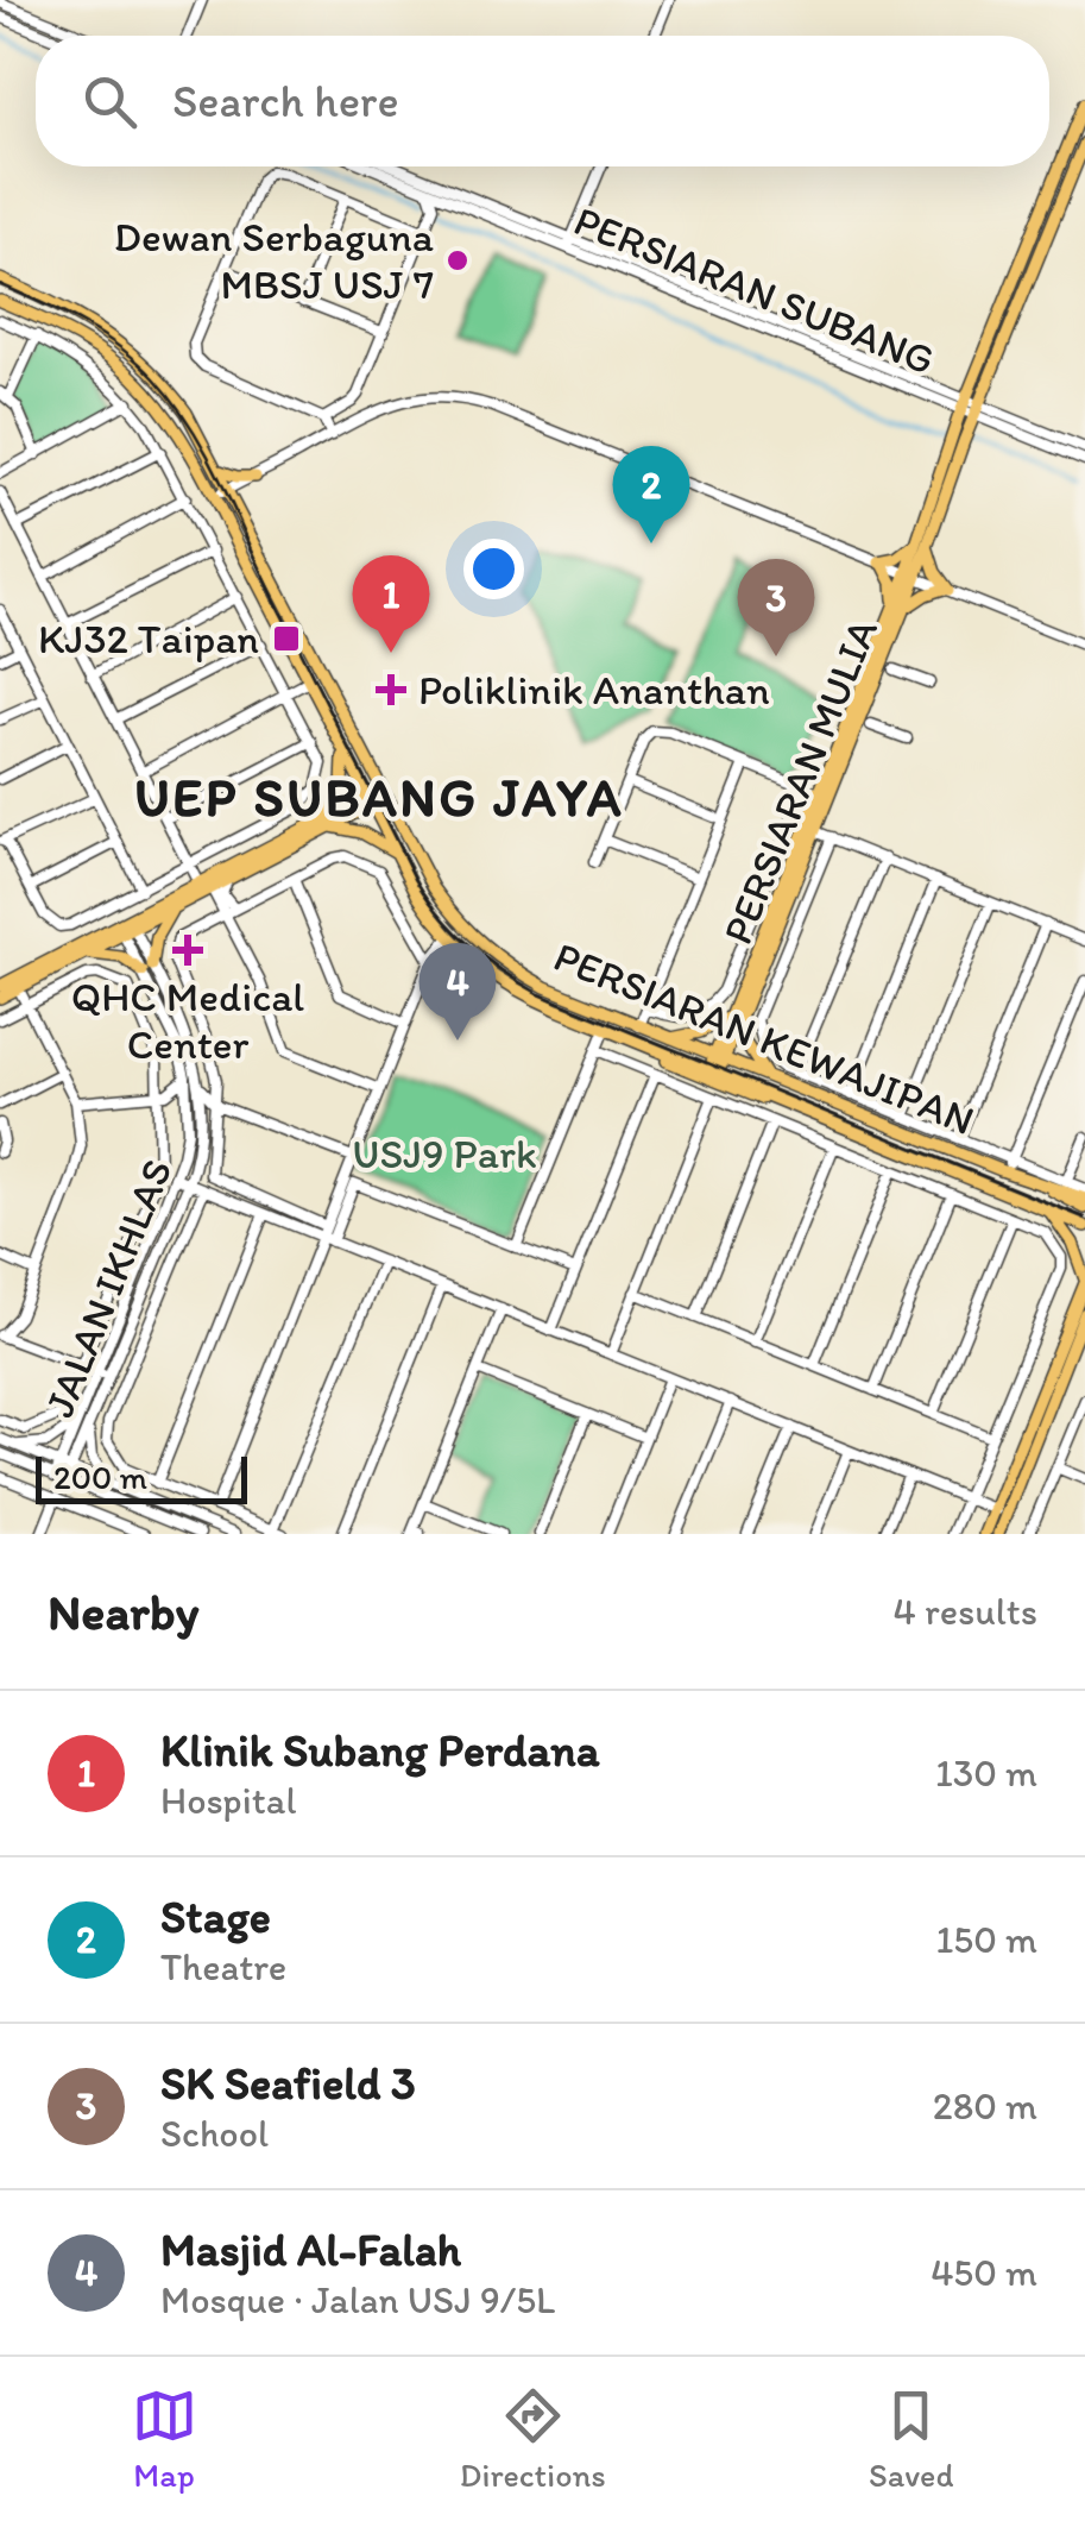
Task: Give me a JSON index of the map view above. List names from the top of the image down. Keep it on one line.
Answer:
{"streets":{"main road":["PERSIARAN MULIA","PERSIARAN KEWAJIPAN"],"street":["PERSIARAN SUBANG","JALAN IKHLAS"]},"crossings":[["PERSIARAN MULIA","PERSIARAN KEWAJIPAN"]],"districts":["UEP SUBANG JAYA"],"parks":["USJ9 Park"],"places":{"other":["Dewan Serbaguna MBSJ USJ 7"],"transit":["KJ32 Taipan"],"health":["Poliklinik Ananthan","QHC Medical Center"]},"scale_bar":"200 m","page":{"search":"Search here","pins":["2","1","3","4"],"scale":"200 m","heading":["Nearby","4 results"],"list":[{"mark":"1","name":"Klinik Subang Perdana","note":"Hospital","value":"130 m"},{"mark":"2","name":"Stage","note":"Theatre","value":"150 m"},{"mark":"3","name":"SK Seafield 3","note":"School","value":"280 m"},{"mark":"4","name":"Masjid Al-Falah","note":"Mosque · Jalan USJ 9/5L","value":"450 m"}],"nav":["Map","Directions","Saved"]}}
